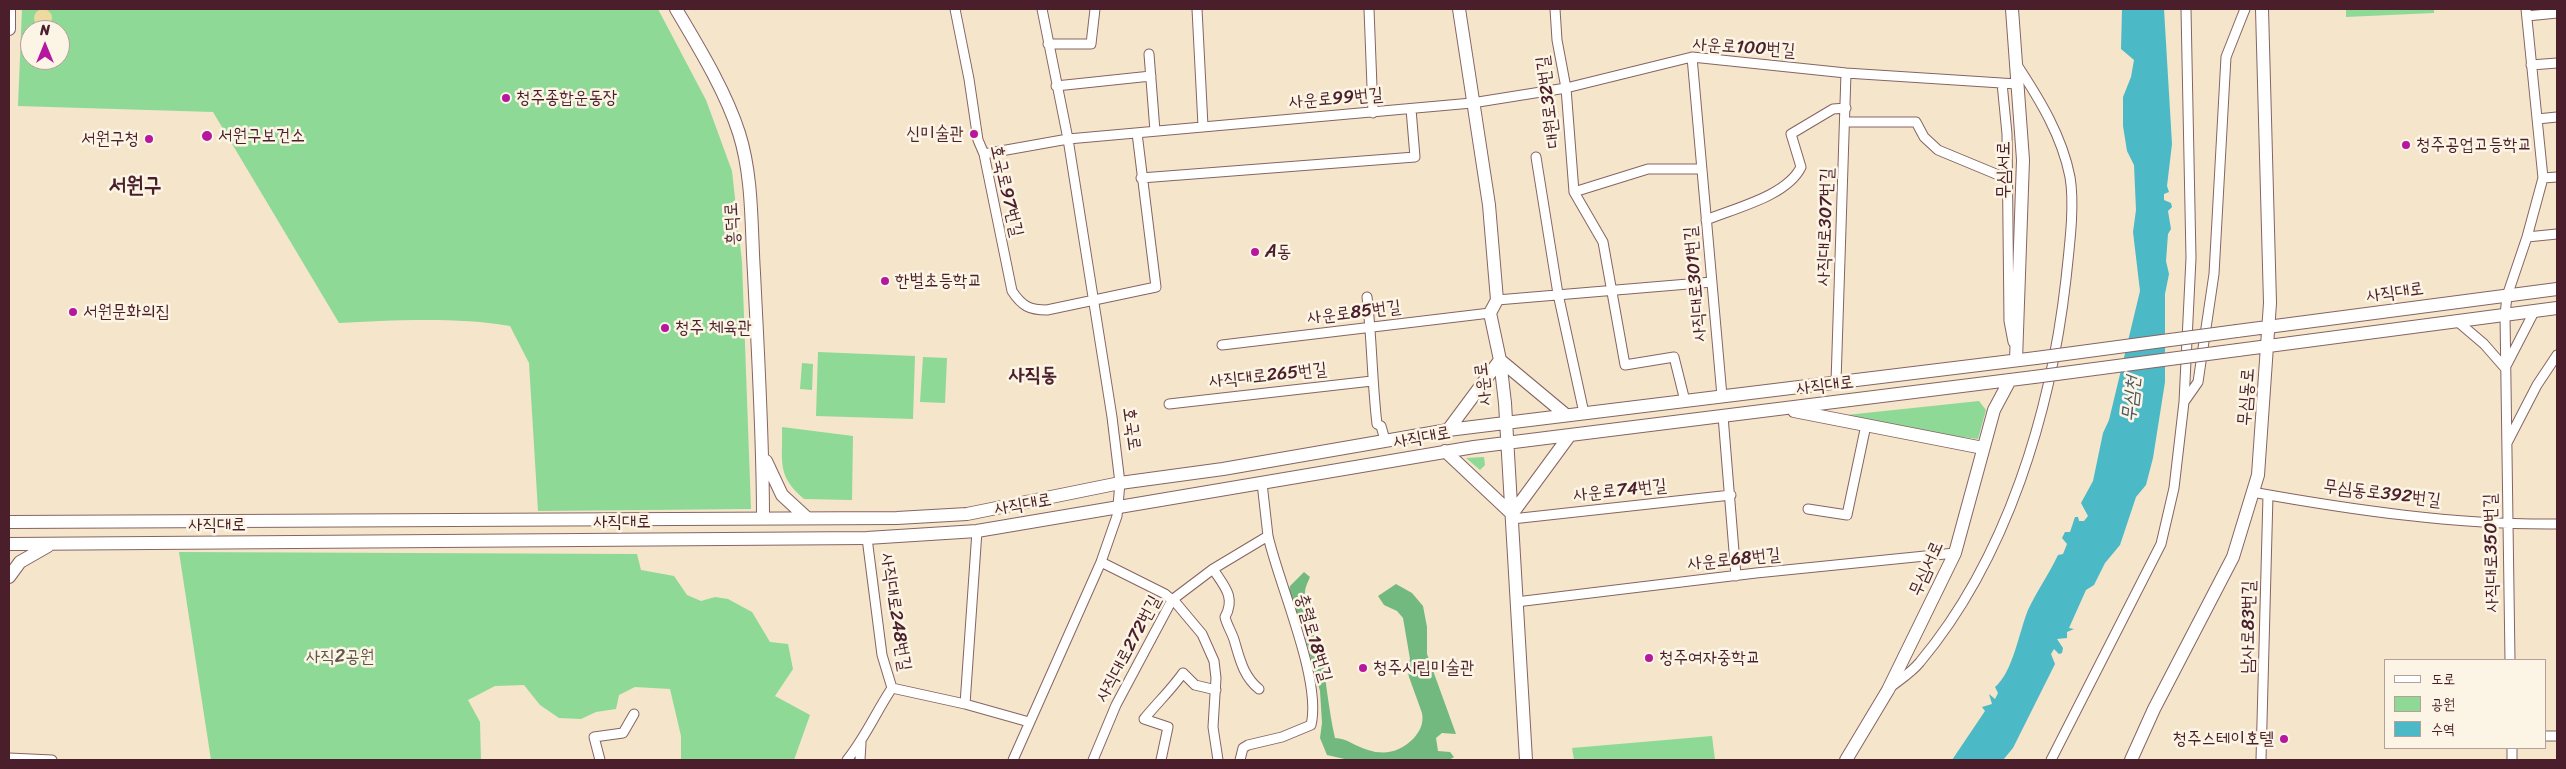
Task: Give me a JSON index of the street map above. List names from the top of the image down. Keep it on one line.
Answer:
{"streets":{"main road":["무심서로","흥덕로","사직대로","사운로","무심동로"],"street":["사운로100번길","사운로99번길","대원로32번길","호국로97번길","사직대로307번길","사직대로301번길","사운로85번길","사직대로265번길","호국로","사운로74번길","무심동로392번길","사직대로350번길","사운로68번길","사직대로248번길","남사로83번길","충렬로18번길","사직대로272번길"]},"crossings":[["사운로100번길","사운로99번길"],["사운로100번길","대원로32번길"],["사운로100번길","무심서로"],["사운로100번길","사직대로307번길"],["사운로100번길","사직대로301번길"],["사운로99번길","호국로97번길"],["사운로99번길","호국로"],["대원로32번길","사직대로"],["무심서로","사직대로307번길"],["무심서로","사직대로"],["무심서로","사운로68번길"],["호국로97번길","호국로"],["흥덕로","사직대로"],["사직대로307번길","사직대로"],["사직대로301번길","사직대로"],["사직대로","사운로85번길"],["사직대로","사직대로265번길"],["사직대로","사운로"],["사직대로","무심동로"],["사직대로","호국로"],["사직대로","사직대로350번길"],["사직대로","사직대로248번길"],["사운로85번길","사운로"],["사운로","사운로74번길"],["사운로","사운로68번길"],["무심동로","무심동로392번길"],["무심동로392번길","사직대로350번길"],["무심동로392번길","남사로83번길"],["충렬로18번길","사직대로272번길"]],"districts":["서원구","사직동"],"water":["무심천"],"parks":["사직2공원"],"places":["청주종합운동장","신미술관","서원구보건소","서원구청","청주공업고등학교","A동","한벌초등학교","서원문화의집","청주 체육관","청주여자중학교","청주시립미술관","청주스테이호텔"],"legend":["도로","공원","수역"],"north":"top"}
